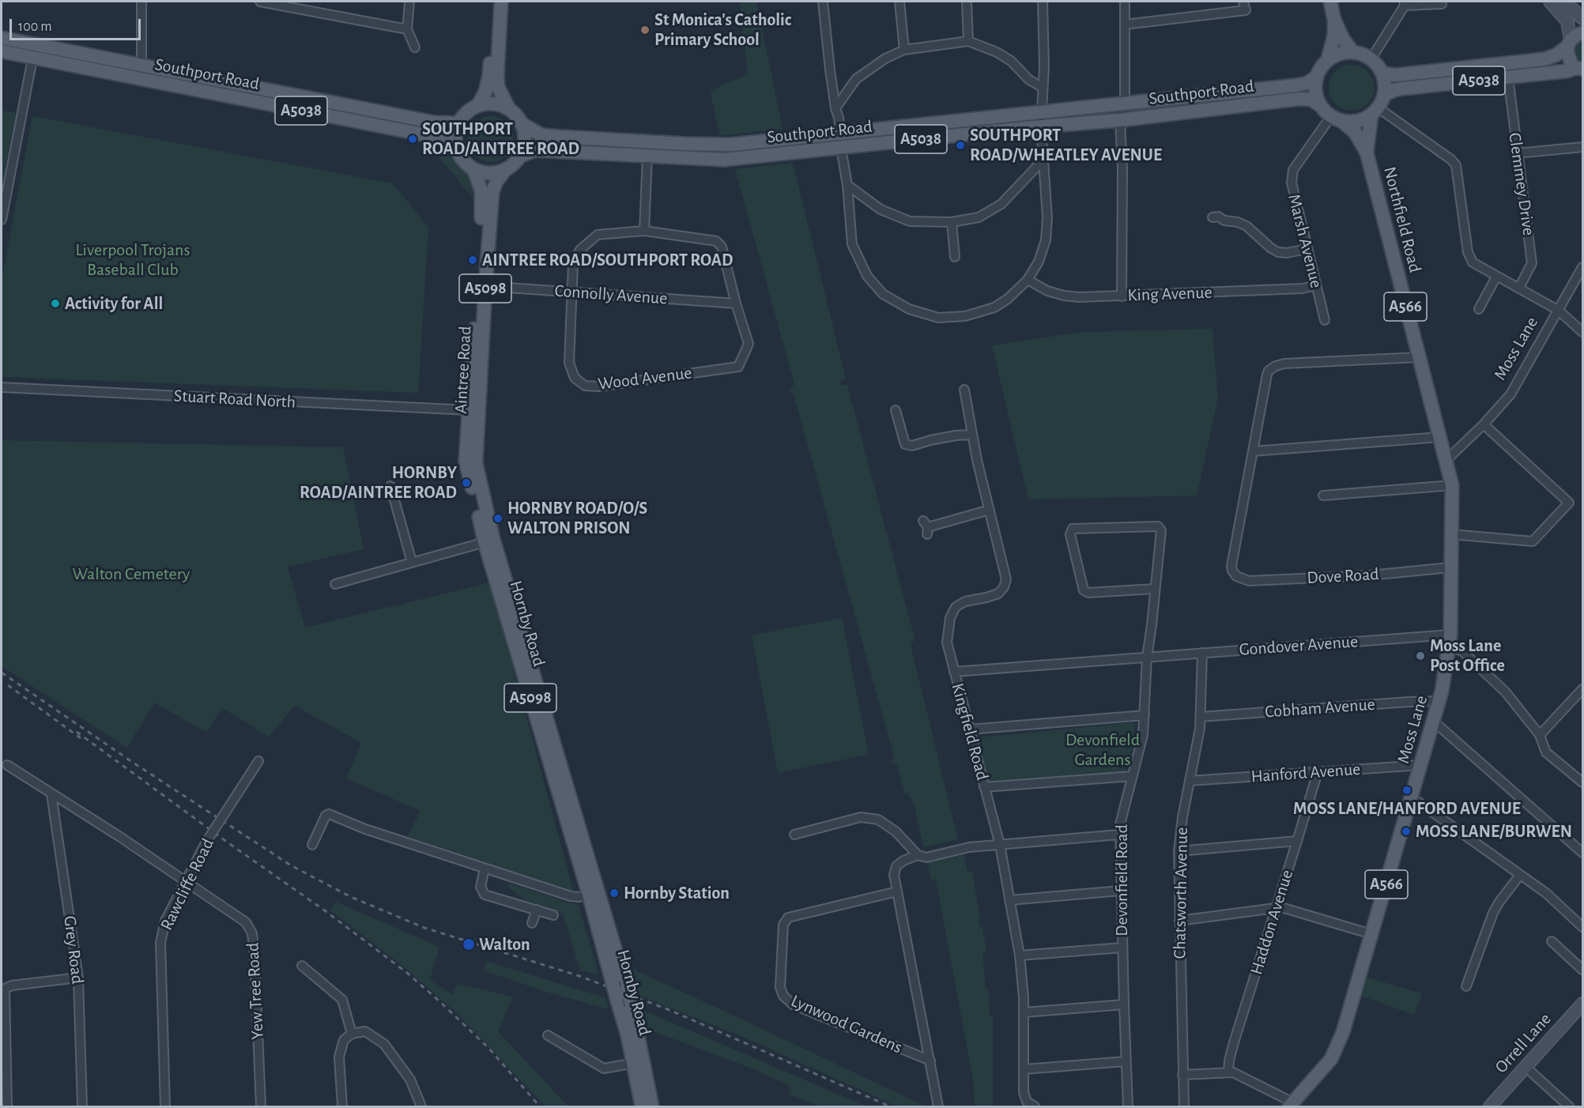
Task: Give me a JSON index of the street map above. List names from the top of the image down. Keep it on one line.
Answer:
{"streets":{"main road":["Southport Road","A5038","Northfield Road","A5098","A566","Moss Lane","Aintree Road","Hornby Road"],"street":["Clemmey Drive","Marsh Avenue","King Avenue","Connolly Avenue","Wood Avenue","Stuart Road North","Dove Road","Gondover Avenue","Cobham Avenue","Kingfield Road","Hanford Avenue","Devonfield Road","Rawcliffe Road","Chatsworth Avenue","Haddon Avenue","Grey Road","Yew Tree Road","Lynwood Gardens","Orrell Lane"]},"crossings":[["Southport Road","A5038"],["Southport Road","Northfield Road"],["Southport Road","Marsh Avenue"],["Southport Road","Aintree Road"],["Southport Road","Hornby Road"],["A5038","Clemmey Drive"],["A5038","Northfield Road"],["A5038","Marsh Avenue"],["A5038","Aintree Road"],["A5038","Hornby Road"],["Northfield Road","Marsh Avenue"],["Northfield Road","Moss Lane"],["Marsh Avenue","King Avenue"],["Connolly Avenue","Aintree Road"],["Connolly Avenue","Wood Avenue"],["Moss Lane","Dove Road"],["Moss Lane","Gondover Avenue"],["Moss Lane","Cobham Avenue"],["Moss Lane","Hanford Avenue"],["Aintree Road","Hornby Road"],["Stuart Road North","Hornby Road"],["Gondover Avenue","Kingfield Road"],["Gondover Avenue","Devonfield Road"],["Gondover Avenue","Chatsworth Avenue"],["Cobham Avenue","Chatsworth Avenue"],["Hanford Avenue","Chatsworth Avenue"],["Hanford Avenue","Haddon Avenue"],["Rawcliffe Road","Yew Tree Road"],["Grey Road","Yew Tree Road"]],"parks":["Liverpool Trojans Baseball Club","Walton Cemetery","Devonfield Gardens"],"places":["St Monica's Catholic Primary School","SOUTHPORT ROAD/AINTREE ROAD","SOUTHPORT ROAD/WHEATLEY AVENUE","AINTREE ROAD/SOUTHPORT ROAD","Activity for All","HORNBY ROAD/AINTREE ROAD","HORNBY ROAD/O/S WALTON PRISON","Moss Lane Post Office","MOSS LANE/HANFORD AVENUE","MOSS LANE/BURWEN","Hornby Station","Walton"],"scale_bar":"100 m"}
